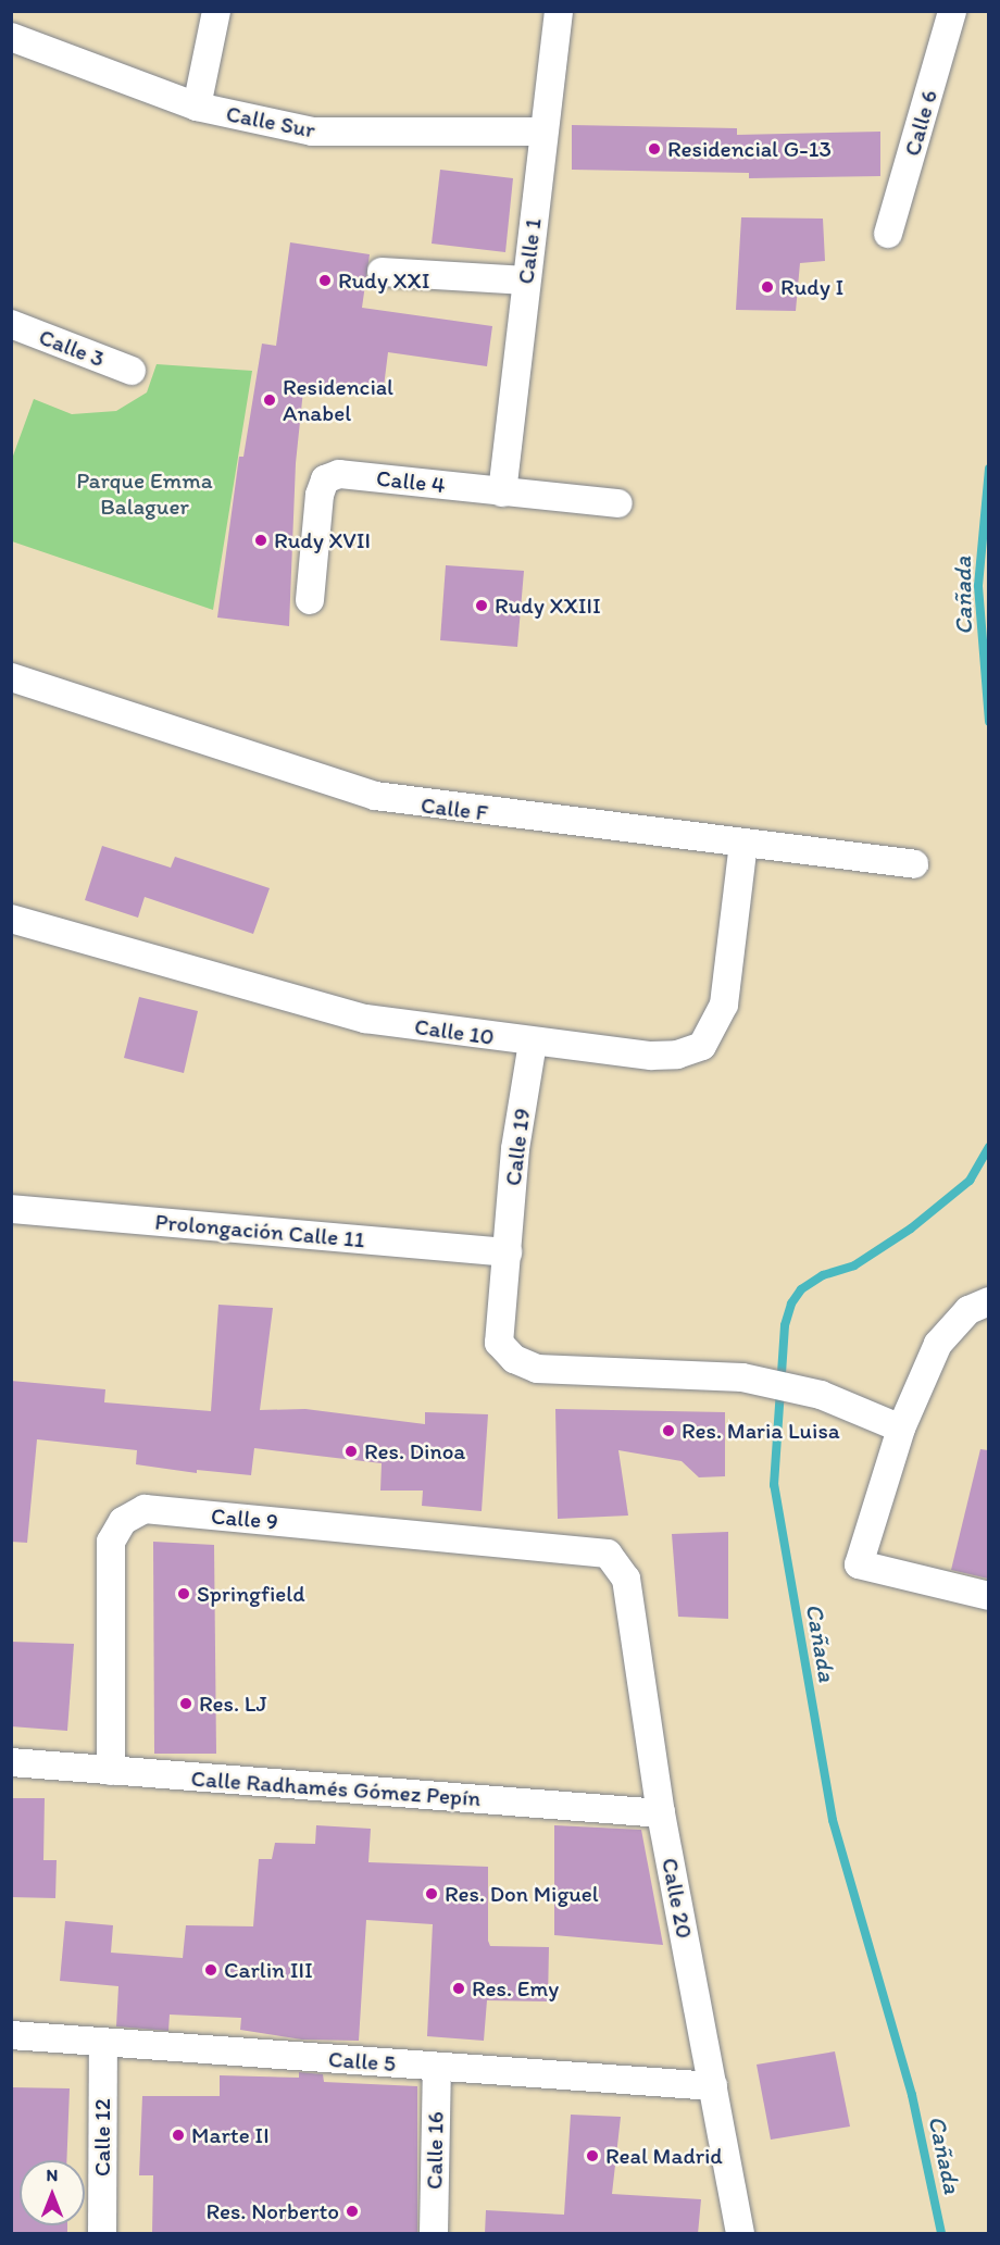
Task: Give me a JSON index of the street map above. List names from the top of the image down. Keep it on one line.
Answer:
{"streets":{"street":["Calle Sur","Calle 6","Calle 1","Calle 3","Calle 4","Calle F","Calle 10","Calle 19","Prolongación Calle 11","Calle 9","Calle Radhamés Gómez Pepín","Calle 20","Calle 5","Calle 12","Calle 16"]},"crossings":[["Calle Sur","Calle 1"],["Calle 1","Calle 4"],["Calle F","Calle 10"],["Calle 10","Calle 19"],["Calle 19","Prolongación Calle 11"],["Calle 9","Calle Radhamés Gómez Pepín"],["Calle 9","Calle 20"],["Calle Radhamés Gómez Pepín","Calle 20"],["Calle 20","Calle 5"],["Calle 5","Calle 12"],["Calle 5","Calle 16"]],"water":["Cañada"],"parks":["Parque Emma Balaguer"],"places":["Residencial G-13","Rudy XXI","Rudy I","Residencial Anabel","Rudy XVII","Rudy XXIII","Res. Maria Luisa","Res. Dinoa","Springfield","Res. LJ","Res. Don Miguel","Carlin III","Res. Emy","Marte II","Real Madrid","Res. Norberto"],"north":"top"}
